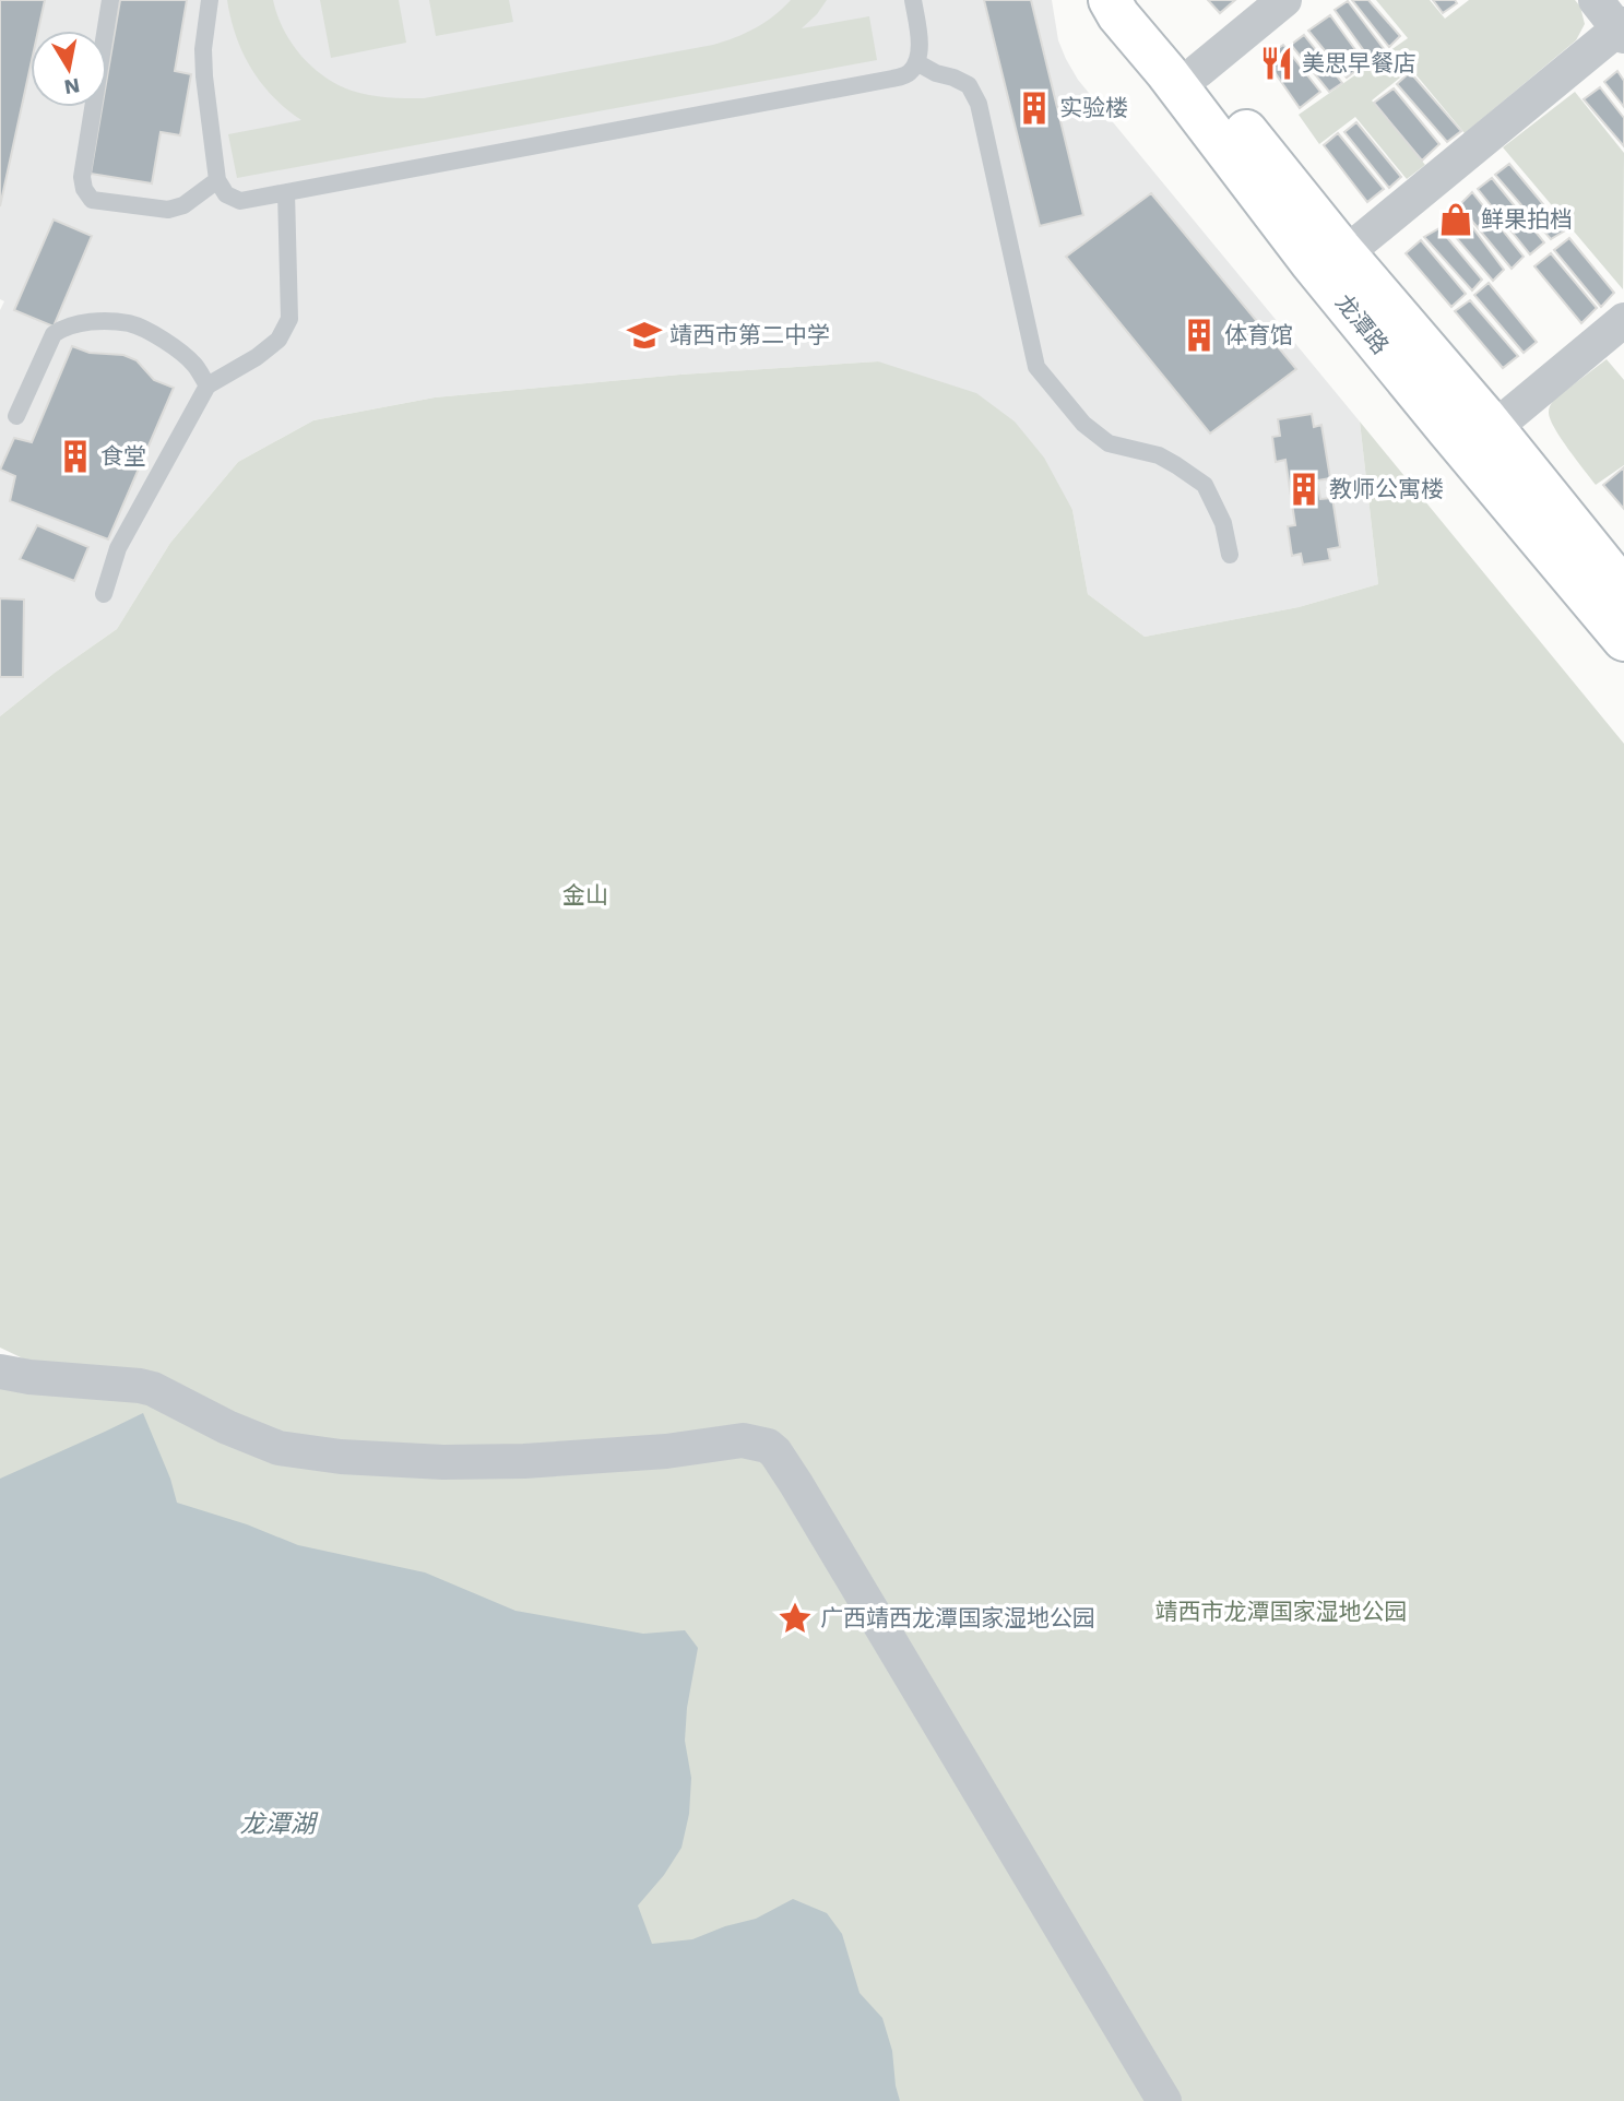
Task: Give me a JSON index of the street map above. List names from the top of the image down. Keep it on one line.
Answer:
{"streets":{"main road":["龙潭路"]},"water":["龙潭湖"],"parks":["金山","靖西市龙潭国家湿地公园"],"places":{"restaurant":["美思早餐店"],"building":["实验楼","体育馆","食堂","教师公寓楼"],"shop":["鲜果拍档"],"school or university":["靖西市第二中学"],"place":["广西靖西龙潭国家湿地公园"]},"north":"bottom"}
